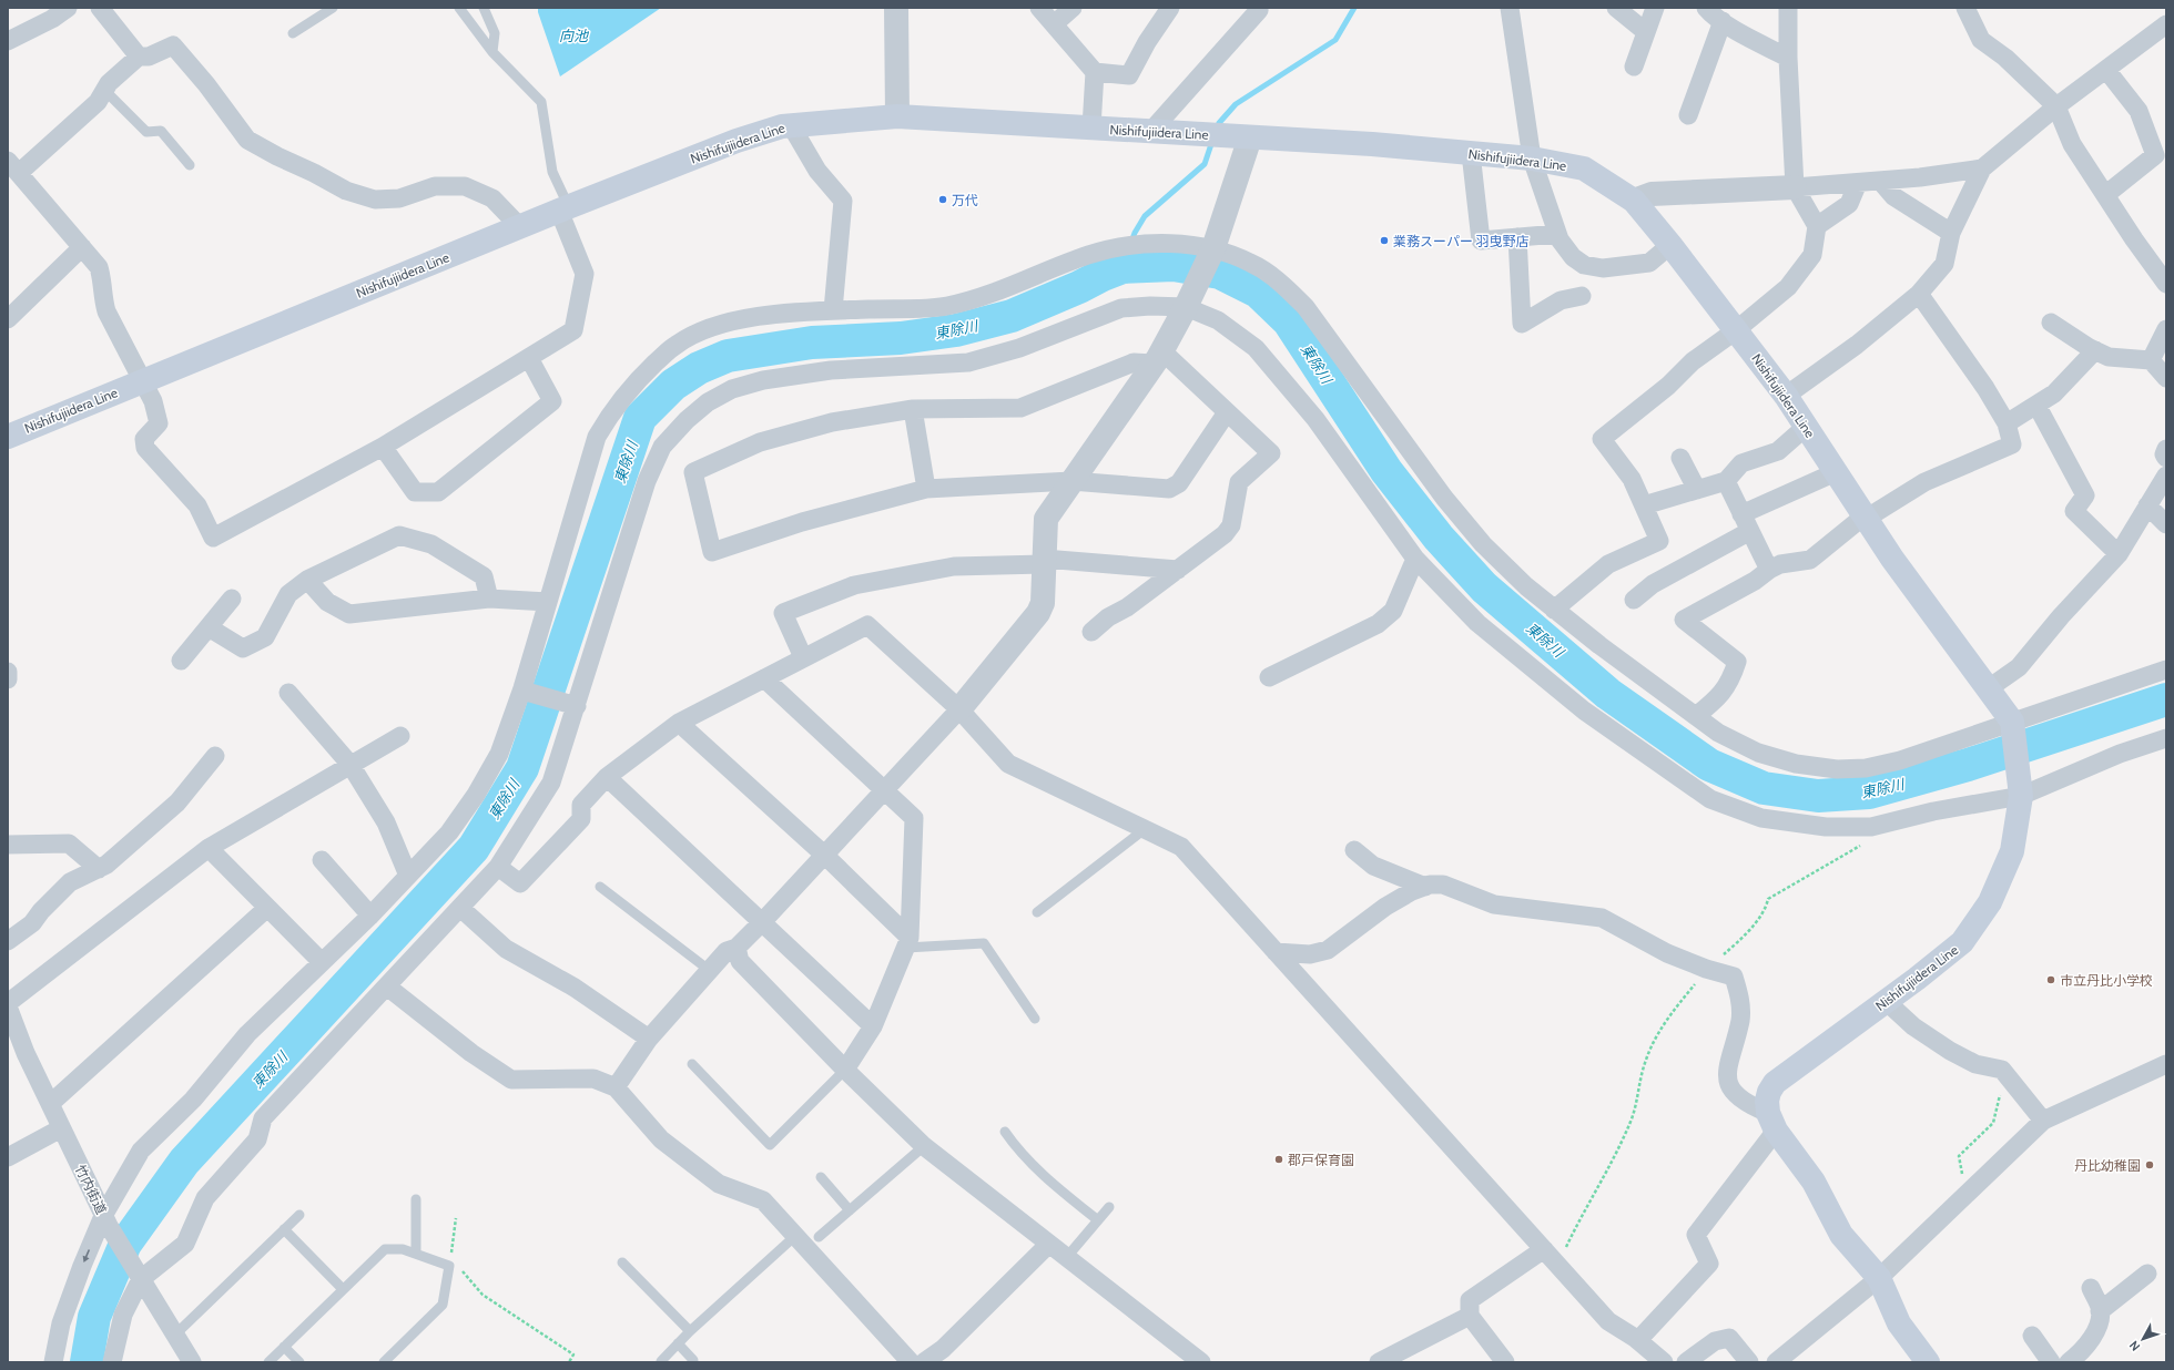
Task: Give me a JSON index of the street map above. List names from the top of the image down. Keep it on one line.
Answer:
{"streets":{"main road":["Nishifujiidera Line"],"street":["竹内街道"]},"water":["向池","東除川"],"places":["万代","業務スーパー 羽曳野店","市立丹比小学校","郡戸保育園","丹比幼稚園"],"north":"bottom left"}
